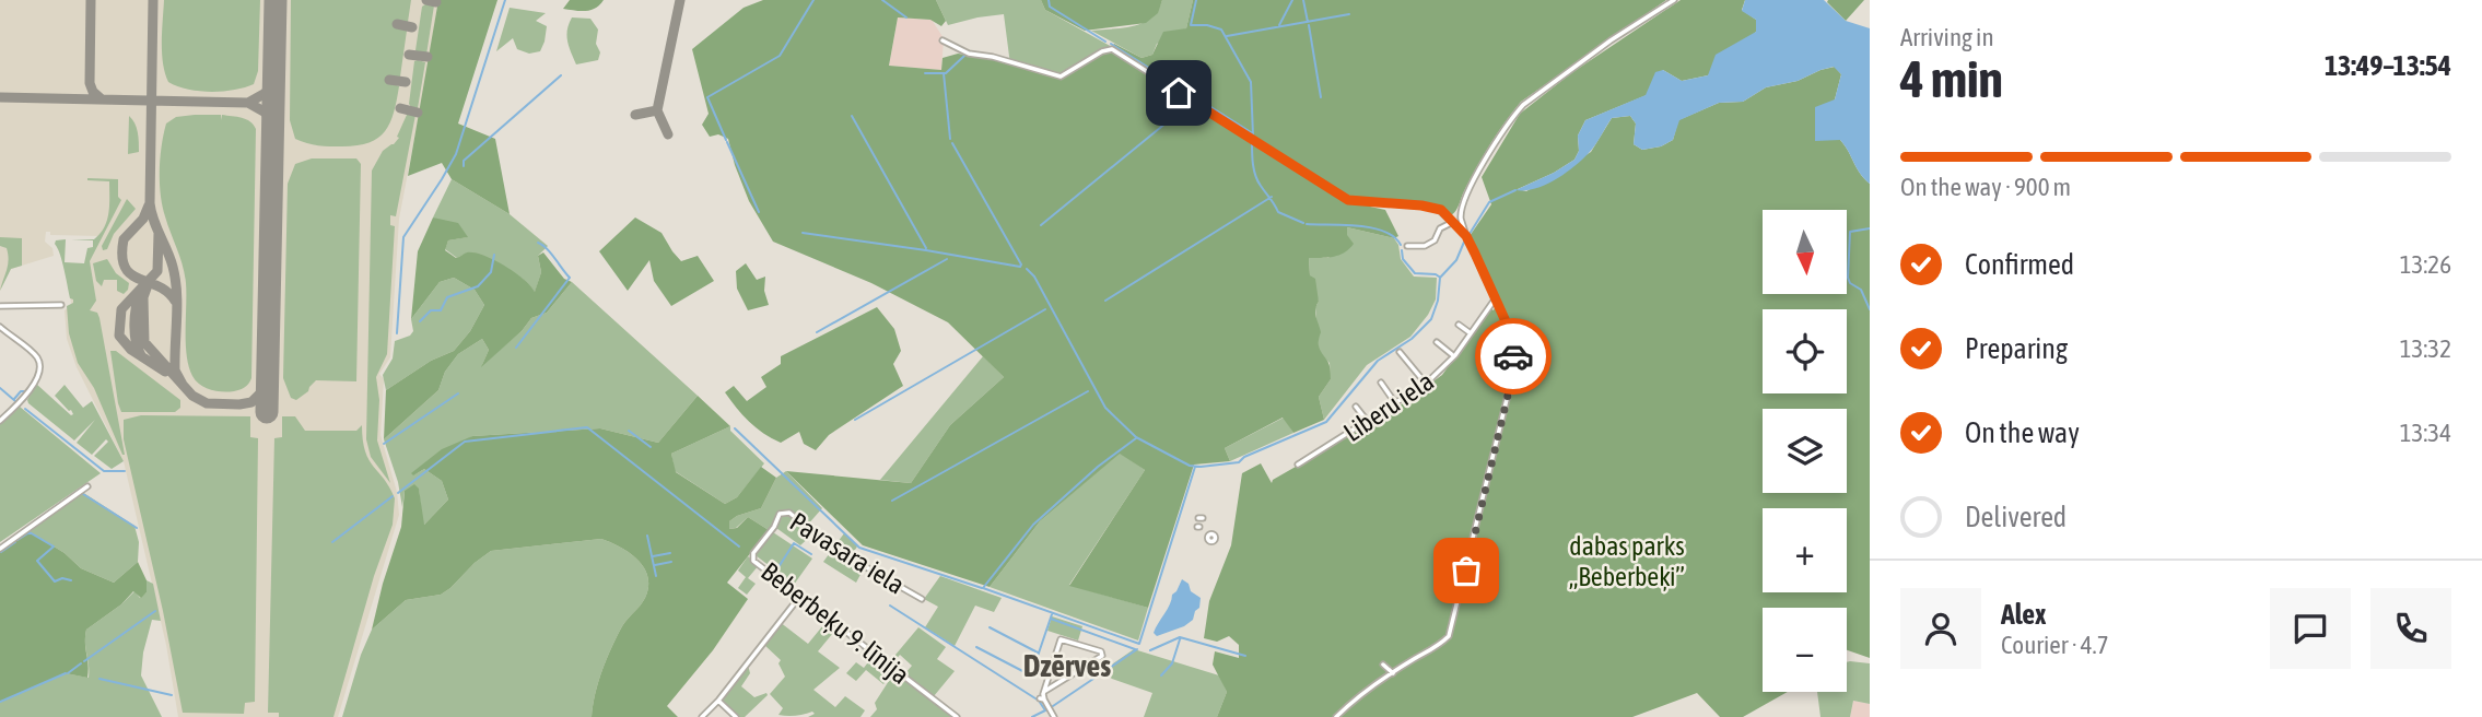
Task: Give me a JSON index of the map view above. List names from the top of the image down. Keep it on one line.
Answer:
{"streets":{"street":["Liberu iela","Pavasara iela","Beberbeķu 9. līnija"]},"crossings":[["Pavasara iela","Beberbeķu 9. līnija"]],"districts":["Dzērves"],"parks":["dabas parks „Beberbeķi”"],"north":"bottom","page":{"heading":["4 min","Arriving in","13:49–13:54"],"panel":["Alex","Courier · 4.7"],"bar":"On the way · 900 m","map_buttons":["+","−"],"list":[["Confirmed","13:26"],["Preparing","13:32"],["On the way","13:34"],"Delivered"]}}
